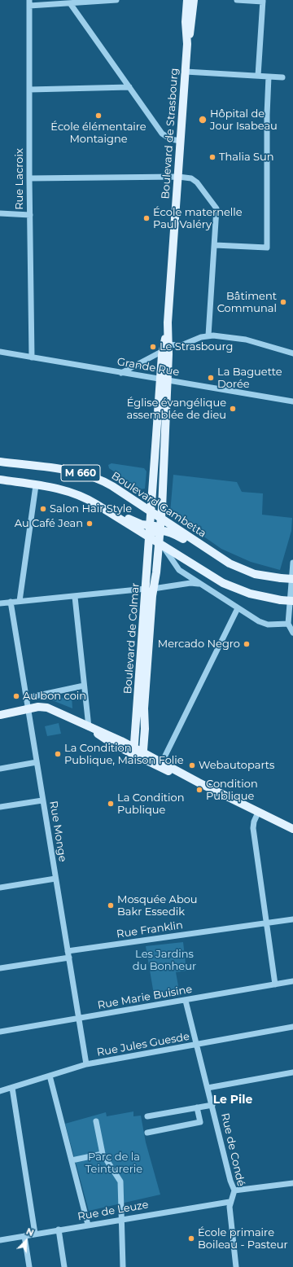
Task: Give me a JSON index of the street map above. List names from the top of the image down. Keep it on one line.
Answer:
{"streets":{"main road":["Boulevard de Strasbourg","M 660","Boulevard Gambetta","Boulevard de Colmar"],"street":["Rue Lacroix","Grande Rue","Rue Monge","Rue Franklin","Rue Marie Buisine","Rue Jules Guesde","Rue de Condé","Rue de Leuze"]},"crossings":[["Boulevard de Strasbourg","Grande Rue"],["Boulevard de Strasbourg","Boulevard de Colmar"],["Rue Lacroix","Grande Rue"],["Grande Rue","Boulevard de Colmar"],["M 660","Boulevard de Colmar"],["Boulevard Gambetta","Boulevard de Colmar"],["Rue Monge","Rue Franklin"],["Rue Monge","Rue Marie Buisine"],["Rue Monge","Rue Jules Guesde"],["Rue Marie Buisine","Rue de Condé"],["Rue Jules Guesde","Rue de Condé"],["Rue de Condé","Rue de Leuze"]],"districts":["Le Pile"],"parks":["Les Jardins du Bonheur","Parc de la Teinturerie"],"places":["École élémentaire Montaigne","Hôpital de Jour Isabeau","Thalia Sun","École maternelle Paul Valéry","Bâtiment Communal","Le Strasbourg","La Baguette Dorée","Église évangélique assemblée de dieu","Salon Hair Style","Au Café Jean","Mercado Negro","Au bon coin","La Condition Publique, Maison Folie","Webautoparts","Condition Publique","La Condition Publique","Mosquée Abou Bakr Essedik","École primaire Boileau - Pasteur"],"north":"top right"}
